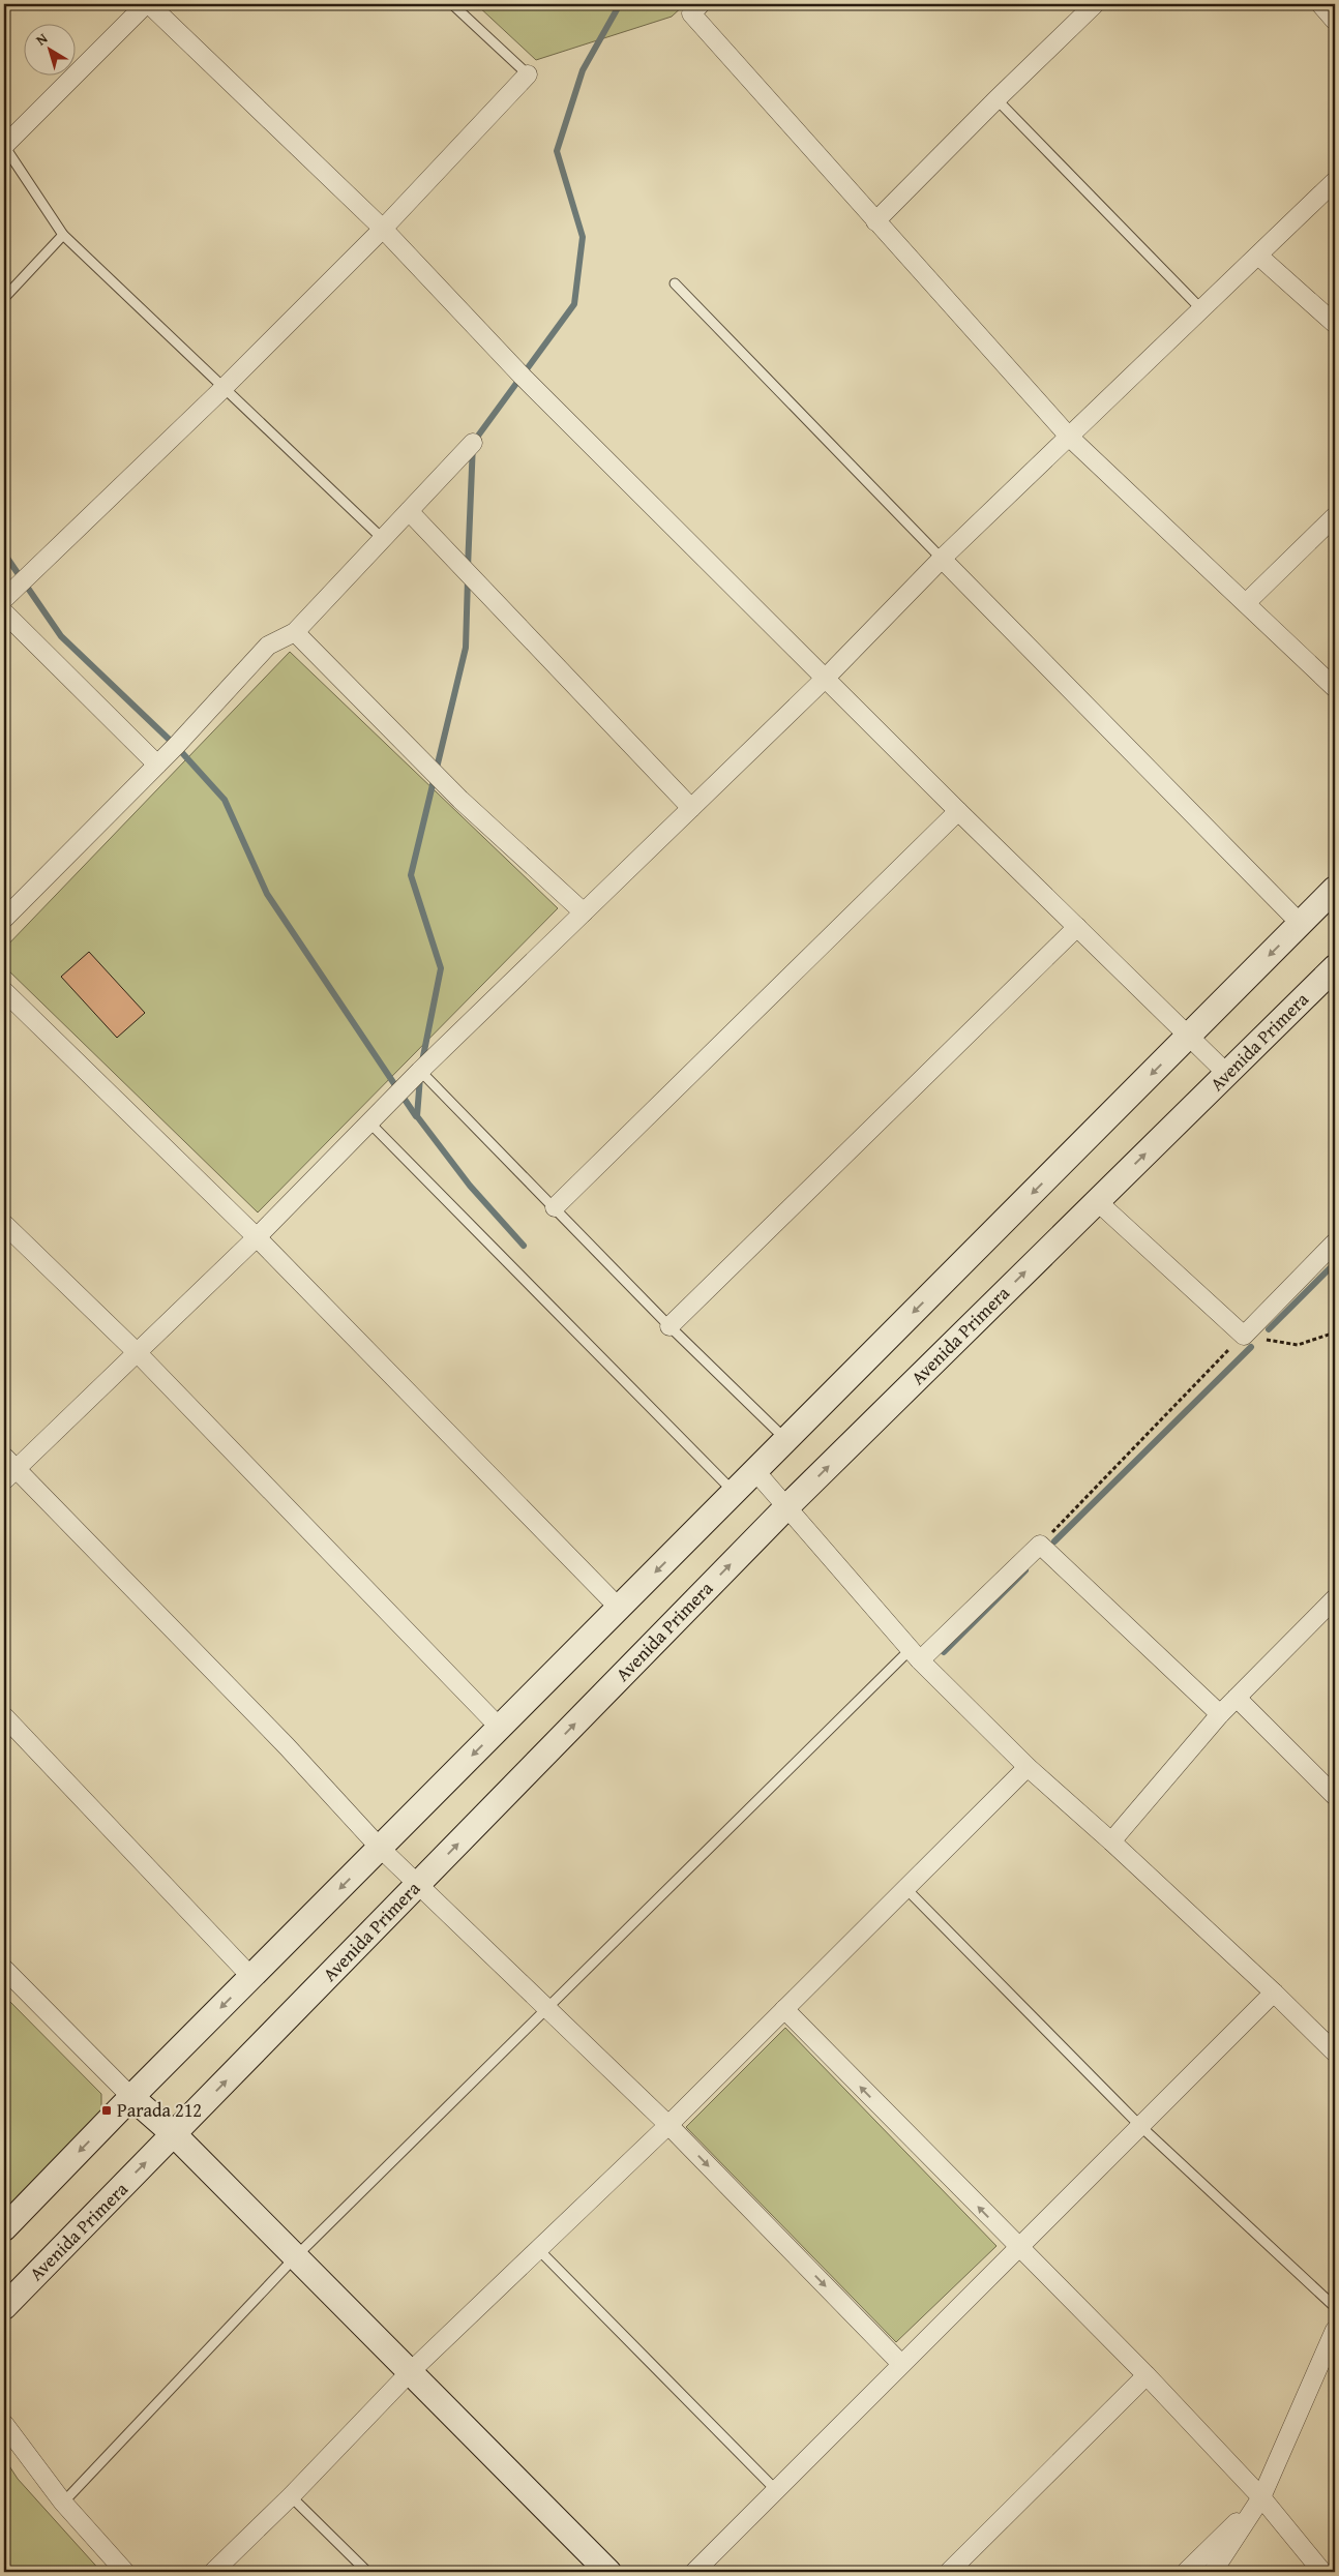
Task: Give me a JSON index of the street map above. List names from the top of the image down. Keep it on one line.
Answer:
{"streets":{"main road":["Avenida Primera"]},"places":{"transit":["Parada 212"]},"north":"top left"}
